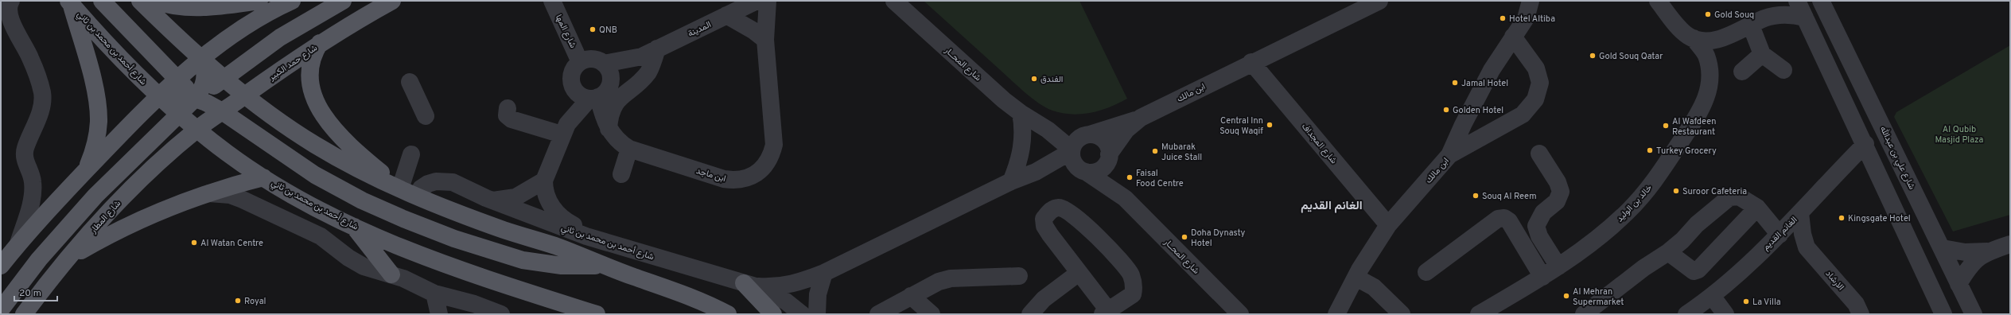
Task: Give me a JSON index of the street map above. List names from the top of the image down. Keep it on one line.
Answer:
{"streets":{"main road":["شارع أحمد بن محمد بن ثاني","شارع حمد الكبير","شارع المطار"],"street":["المدينة","شارع المها","شارع المحــار","ابن مالك","شارع المجداف","شارع علي بن عبدالله","ابن ماجد","خالد بن الوليد","الغانم القديم","الارشاد"]},"crossings":[["المدينة","شارع المها"],["المدينة","ابن ماجد"],["شارع المها","ابن ماجد"],["شارع أحمد بن محمد بن ثاني","شارع حمد الكبير"],["شارع أحمد بن محمد بن ثاني","شارع المطار"],["شارع حمد الكبير","شارع المطار"],["شارع المحــار","ابن مالك"],["ابن مالك","شارع المجداف"]],"districts":["الغانم القديم"],"parks":["Al Qubib Masjid Plaza"],"places":["Gold Souq","Hotel Altiba","QNB","Gold Souq Qatar","الفندق","Jamal Hotel","Golden Hotel","Central Inn Souq Waqif","Al Wafdeen Restaurant","Turkey Grocery","Mubarak Juice Stall","Faisal Food Centre","Suroor Cafeteria","Souq Al Reem","Kingsgate Hotel","Doha Dynasty Hotel","Al Watan Centre","Al Mehran Supermarket","Royal","La Villa"],"scale_bar":"20 m"}
